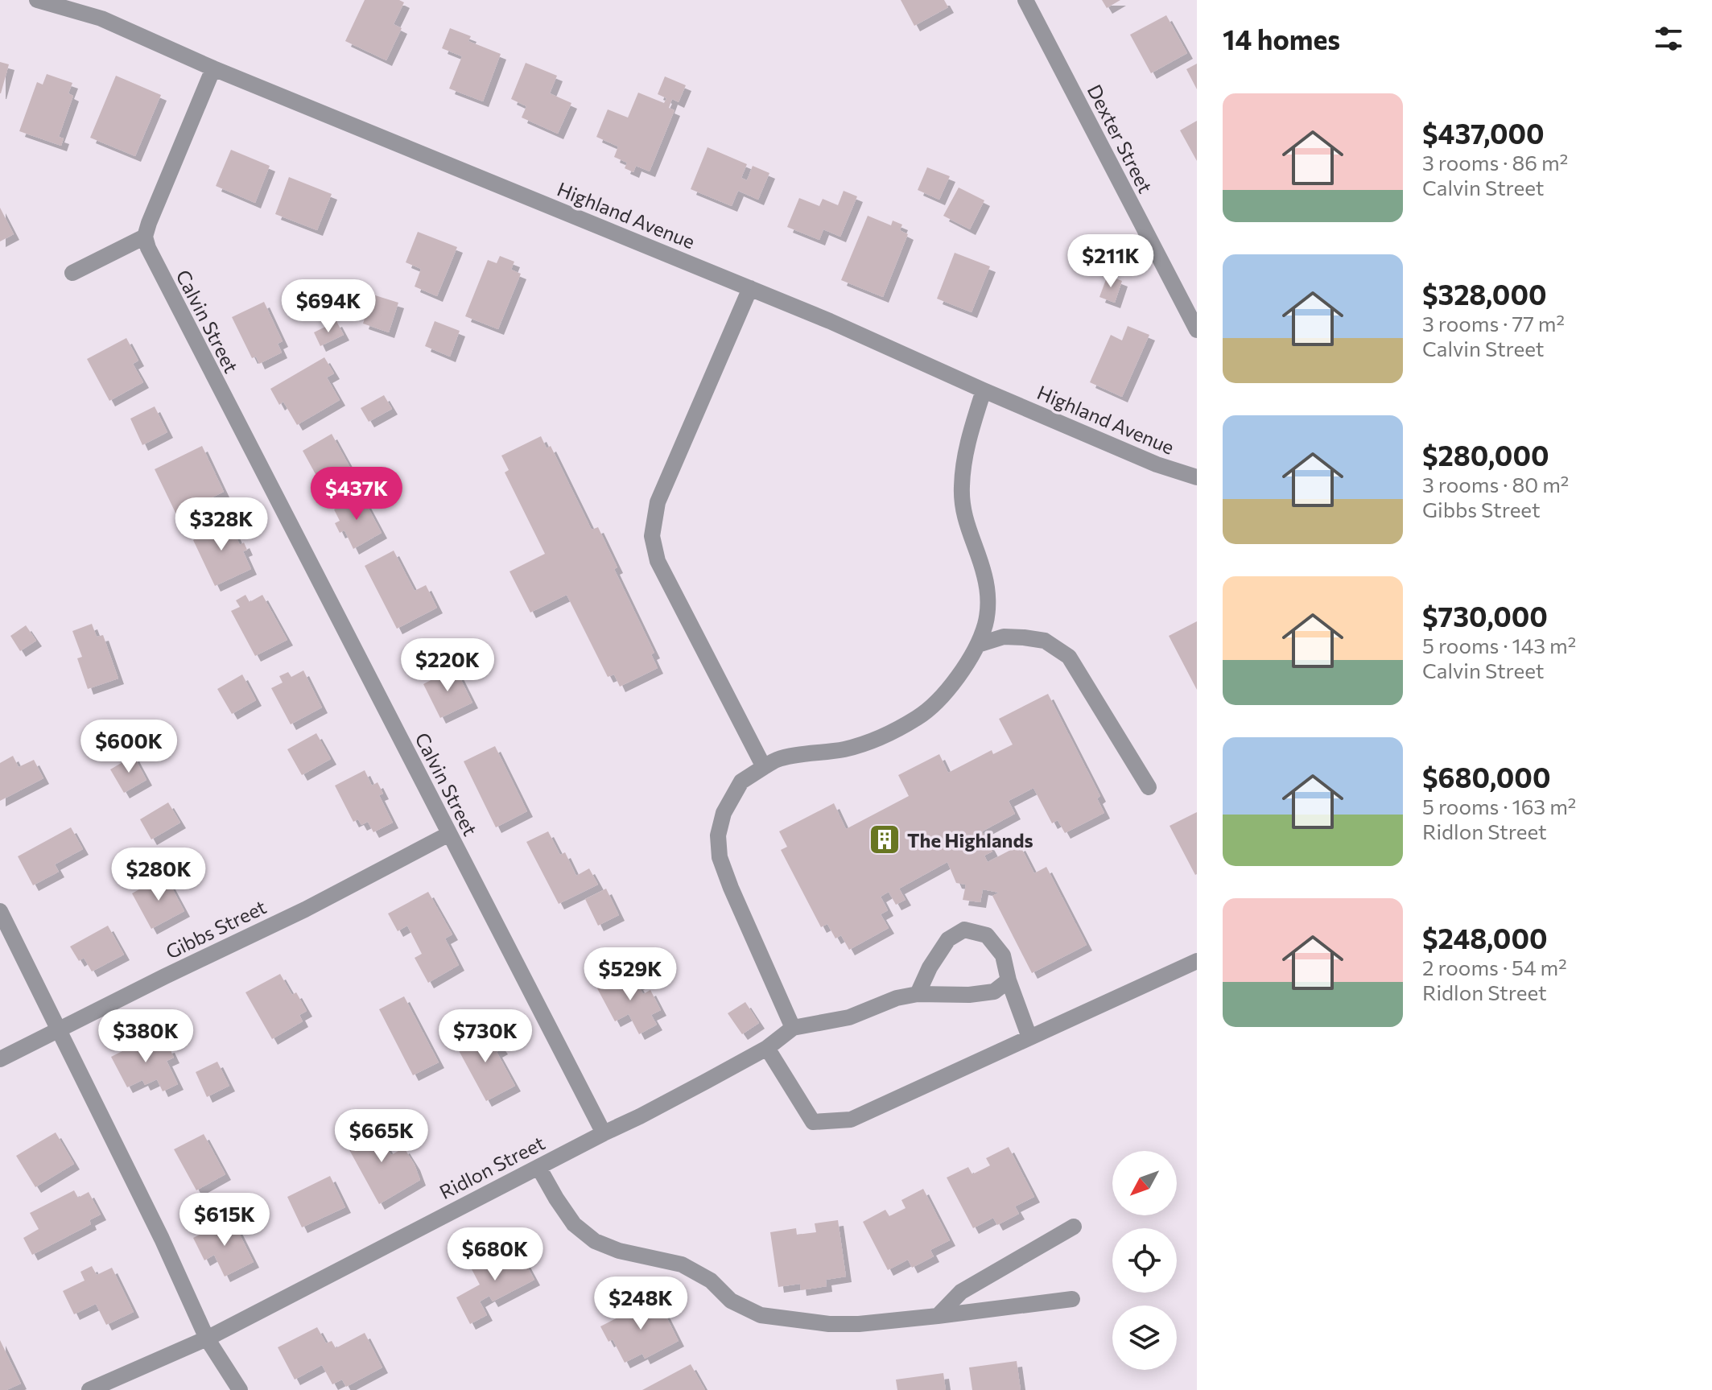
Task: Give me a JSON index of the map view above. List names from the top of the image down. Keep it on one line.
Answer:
{"streets":{"street":["Dexter Street","Highland Avenue","Calvin Street","Gibbs Street","Ridlon Street"]},"crossings":[["Calvin Street","Gibbs Street"],["Calvin Street","Ridlon Street"]],"places":{"building":["The Highlands"]},"north":"bottom left","page":{"heading":"14 homes","list":[{"name":"$437,000","note":"3 rooms · 86 m² · Calvin Street"},{"name":"$328,000","note":"3 rooms · 77 m² · Calvin Street"},{"name":"$280,000","note":"3 rooms · 80 m² · Gibbs Street"},{"name":"$730,000","note":"5 rooms · 143 m² · Calvin Street"},{"name":"$680,000","note":"5 rooms · 163 m² · Ridlon Street"},{"name":"$248,000","note":"2 rooms · 54 m² · Ridlon Street"}],"price":["$211K","$694K","$437K","$328K","$220K","$600K","$280K","$529K","$380K","$730K","$665K","$615K","$680K","$248K"]}}
